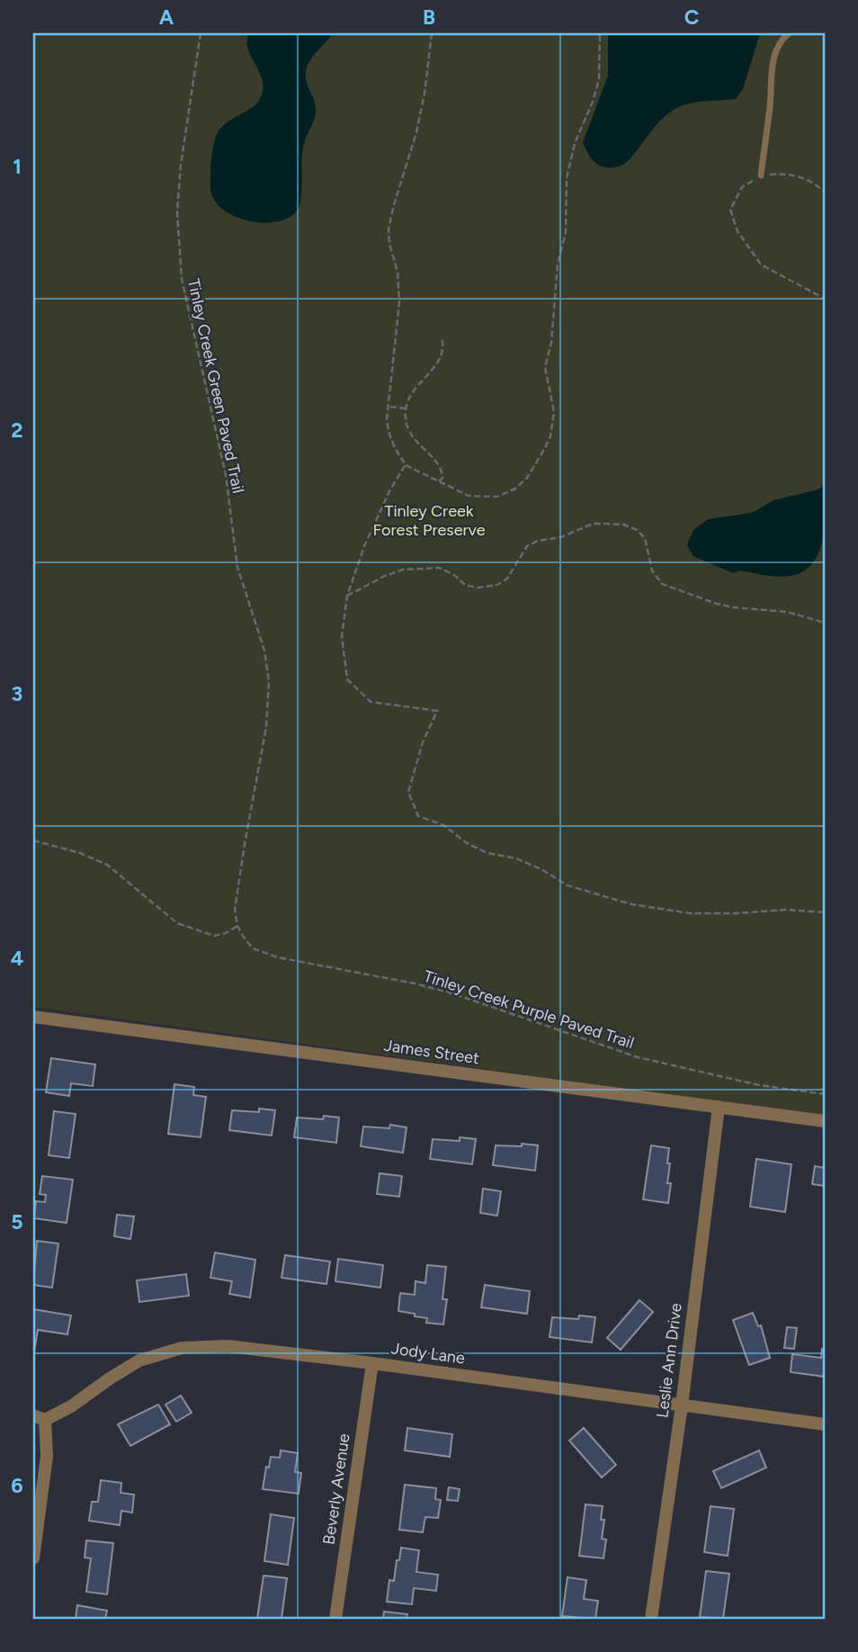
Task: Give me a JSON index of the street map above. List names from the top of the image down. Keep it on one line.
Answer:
{"streets":{"street":["James Street","Jody Lane","Leslie Ann Drive","Beverly Avenue"],"path":["Tinley Creek Green Paved Trail","Tinley Creek Purple Paved Trail"]},"crossings":[["Tinley Creek Green Paved Trail","Tinley Creek Purple Paved Trail"],["James Street","Leslie Ann Drive"],["Jody Lane","Leslie Ann Drive"],["Jody Lane","Beverly Avenue"]],"parks":["Tinley Creek Forest Preserve"],"grid":{"columns":["A","B","C"],"rows":["1","2","3","4","5","6"]}}
